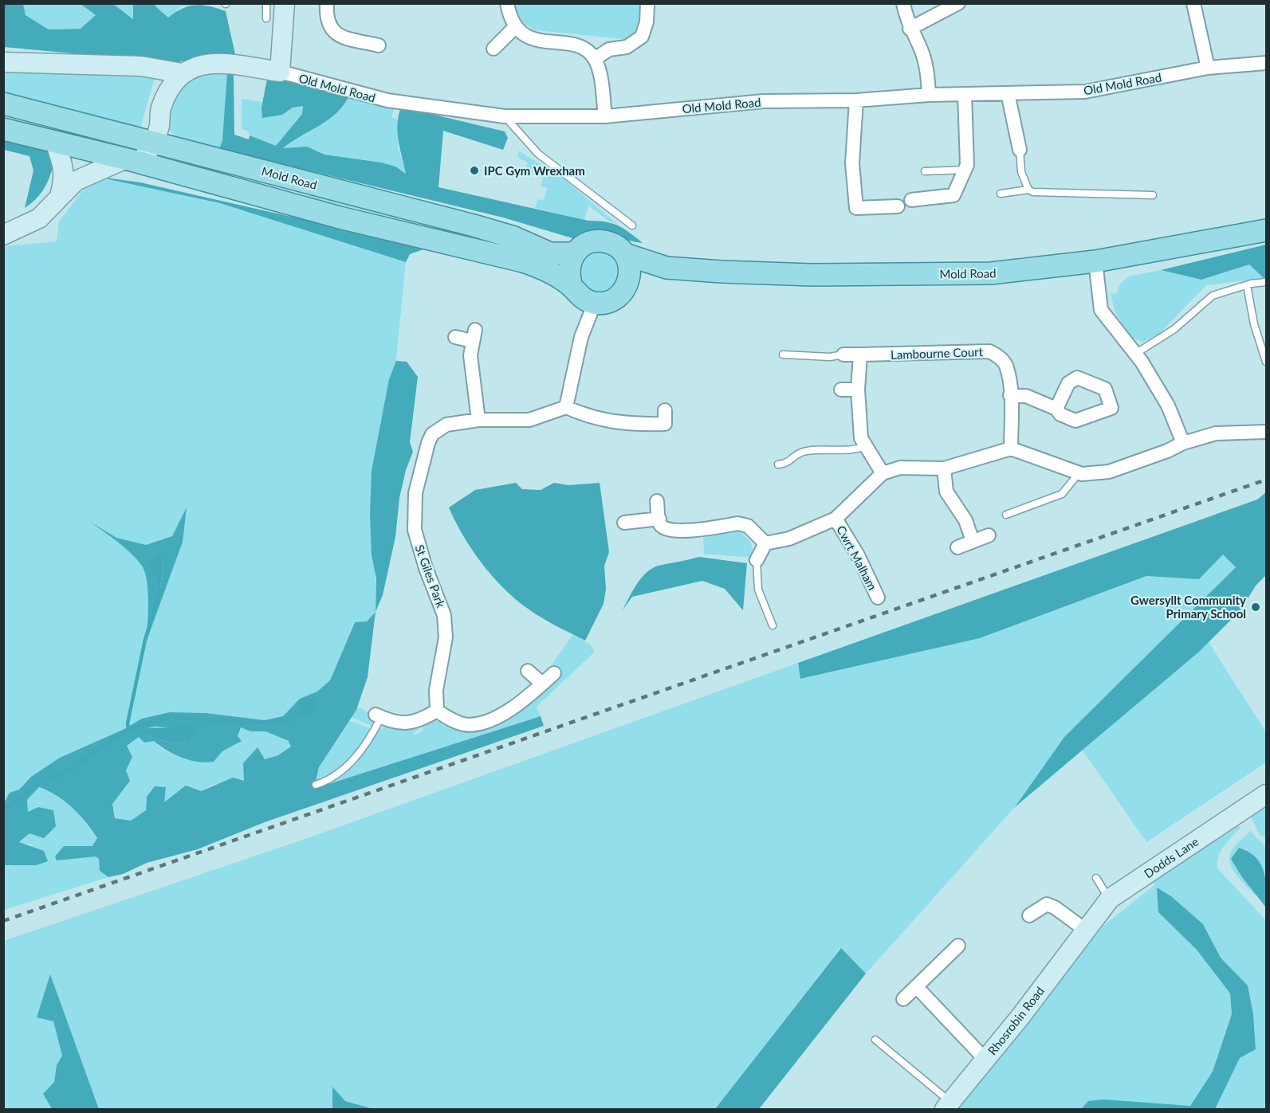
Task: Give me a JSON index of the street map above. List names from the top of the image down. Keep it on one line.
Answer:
{"streets":{"main road":["Mold Road"],"street":["Old Mold Road","Lambourne Court","Cwrt Malham","St Giles Park","Dodds Lane","Rhosrobin Road"]},"crossings":[["Dodds Lane","Rhosrobin Road"]],"places":["IPC Gym Wrexham","Gwersyllt Community Primary School"]}
